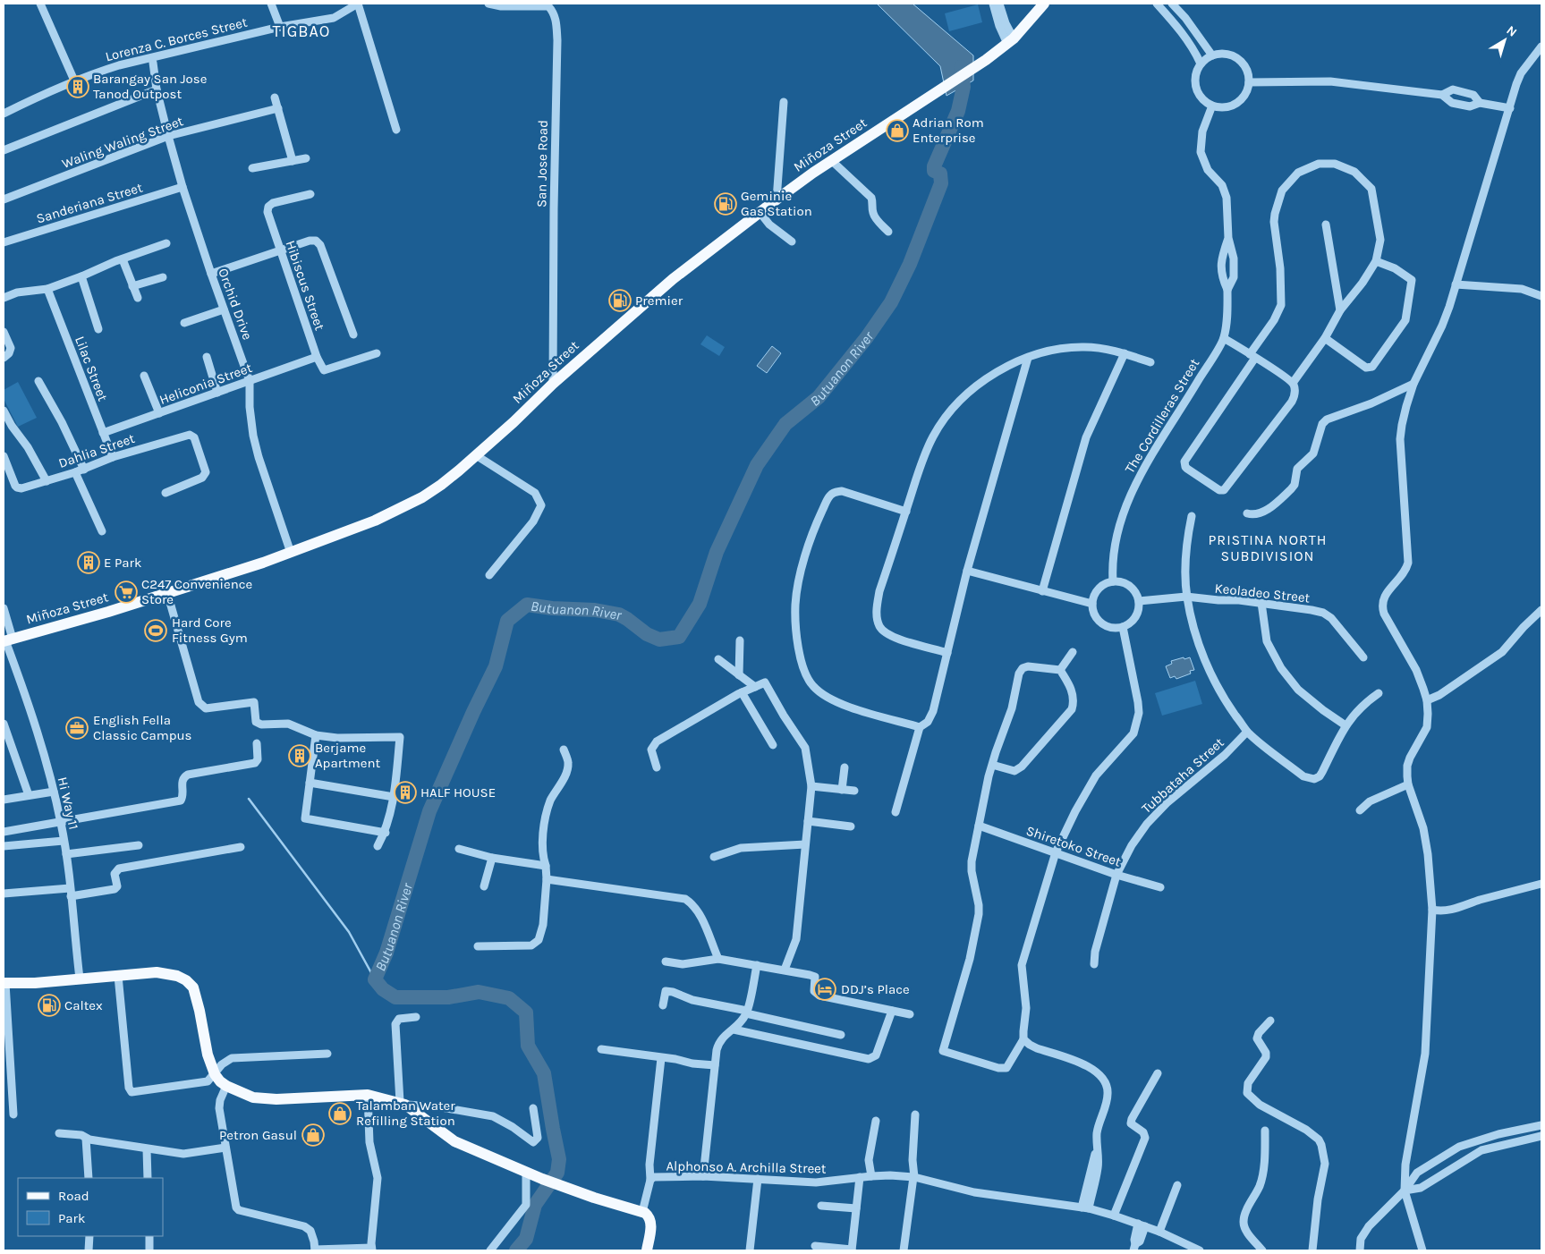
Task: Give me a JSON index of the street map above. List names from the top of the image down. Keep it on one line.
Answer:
{"streets":{"main road":["Miñoza Street"],"street":["Lorenza C. Borces Street","Waling Waling Street","San Jose Road","Sanderiana Street","Hibiscus Street","Orchid Drive","Lilac Street","Heliconia Street","The Cordilleras Street","Dahlia Street","Keoladeo Street","Tubbataha Street","Hi Way 11","Shiretoko Street","Alphonso A. Archilla Street"]},"crossings":[["Waling Waling Street","Orchid Drive"],["Miñoza Street","San Jose Road"],["Miñoza Street","Orchid Drive"],["Miñoza Street","Hi Way 11"],["Sanderiana Street","Orchid Drive"],["Hibiscus Street","Heliconia Street"],["Orchid Drive","Heliconia Street"],["Lilac Street","Heliconia Street"],["Lilac Street","Dahlia Street"],["The Cordilleras Street","Keoladeo Street"],["Tubbataha Street","Shiretoko Street"]],"districts":["TIGBAO","PRISTINA NORTH SUBDIVISION"],"water":["Butuanon River"],"places":{"building":["Barangay San Jose Tanod Outpost","E Park","Berjame Apartment","HALF HOUSE"],"shop":["Adrian Rom Enterprise","Talamban Water Refilling Station","Petron Gasul"],"fuel station":["Geminie Gas Station","Premier","Caltex"],"supermarket":["C247 Convenience Store"],"sports":["Hard Core Fitness Gym"],"office":["English Fella Classic Campus"],"hotel":["DDJ’s Place"]},"legend":["Road","Park"],"north":"top right"}
